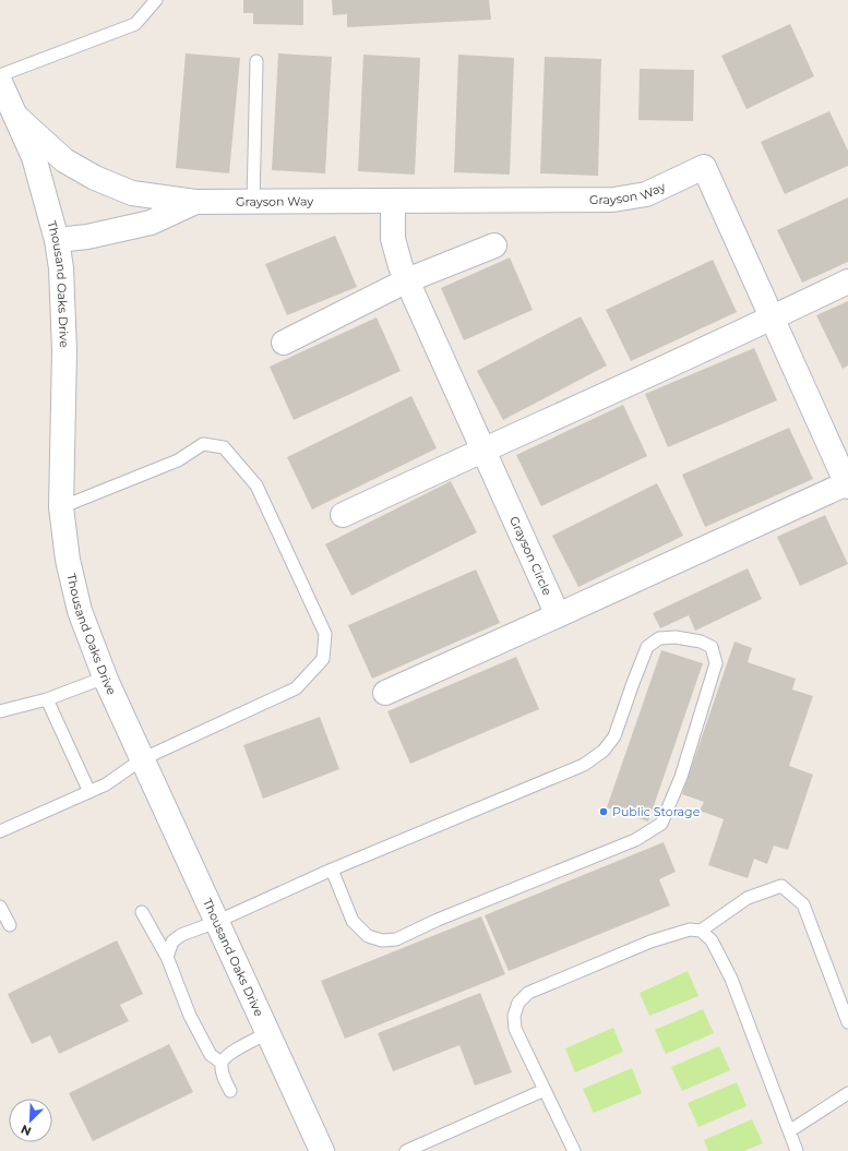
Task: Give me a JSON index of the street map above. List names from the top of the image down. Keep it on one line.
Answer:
{"streets":{"street":["Grayson Way","Thousand Oaks Drive","Grayson Circle"]},"crossings":[["Grayson Way","Thousand Oaks Drive"],["Grayson Way","Grayson Circle"]],"places":["Public Storage"],"north":"bottom left"}
